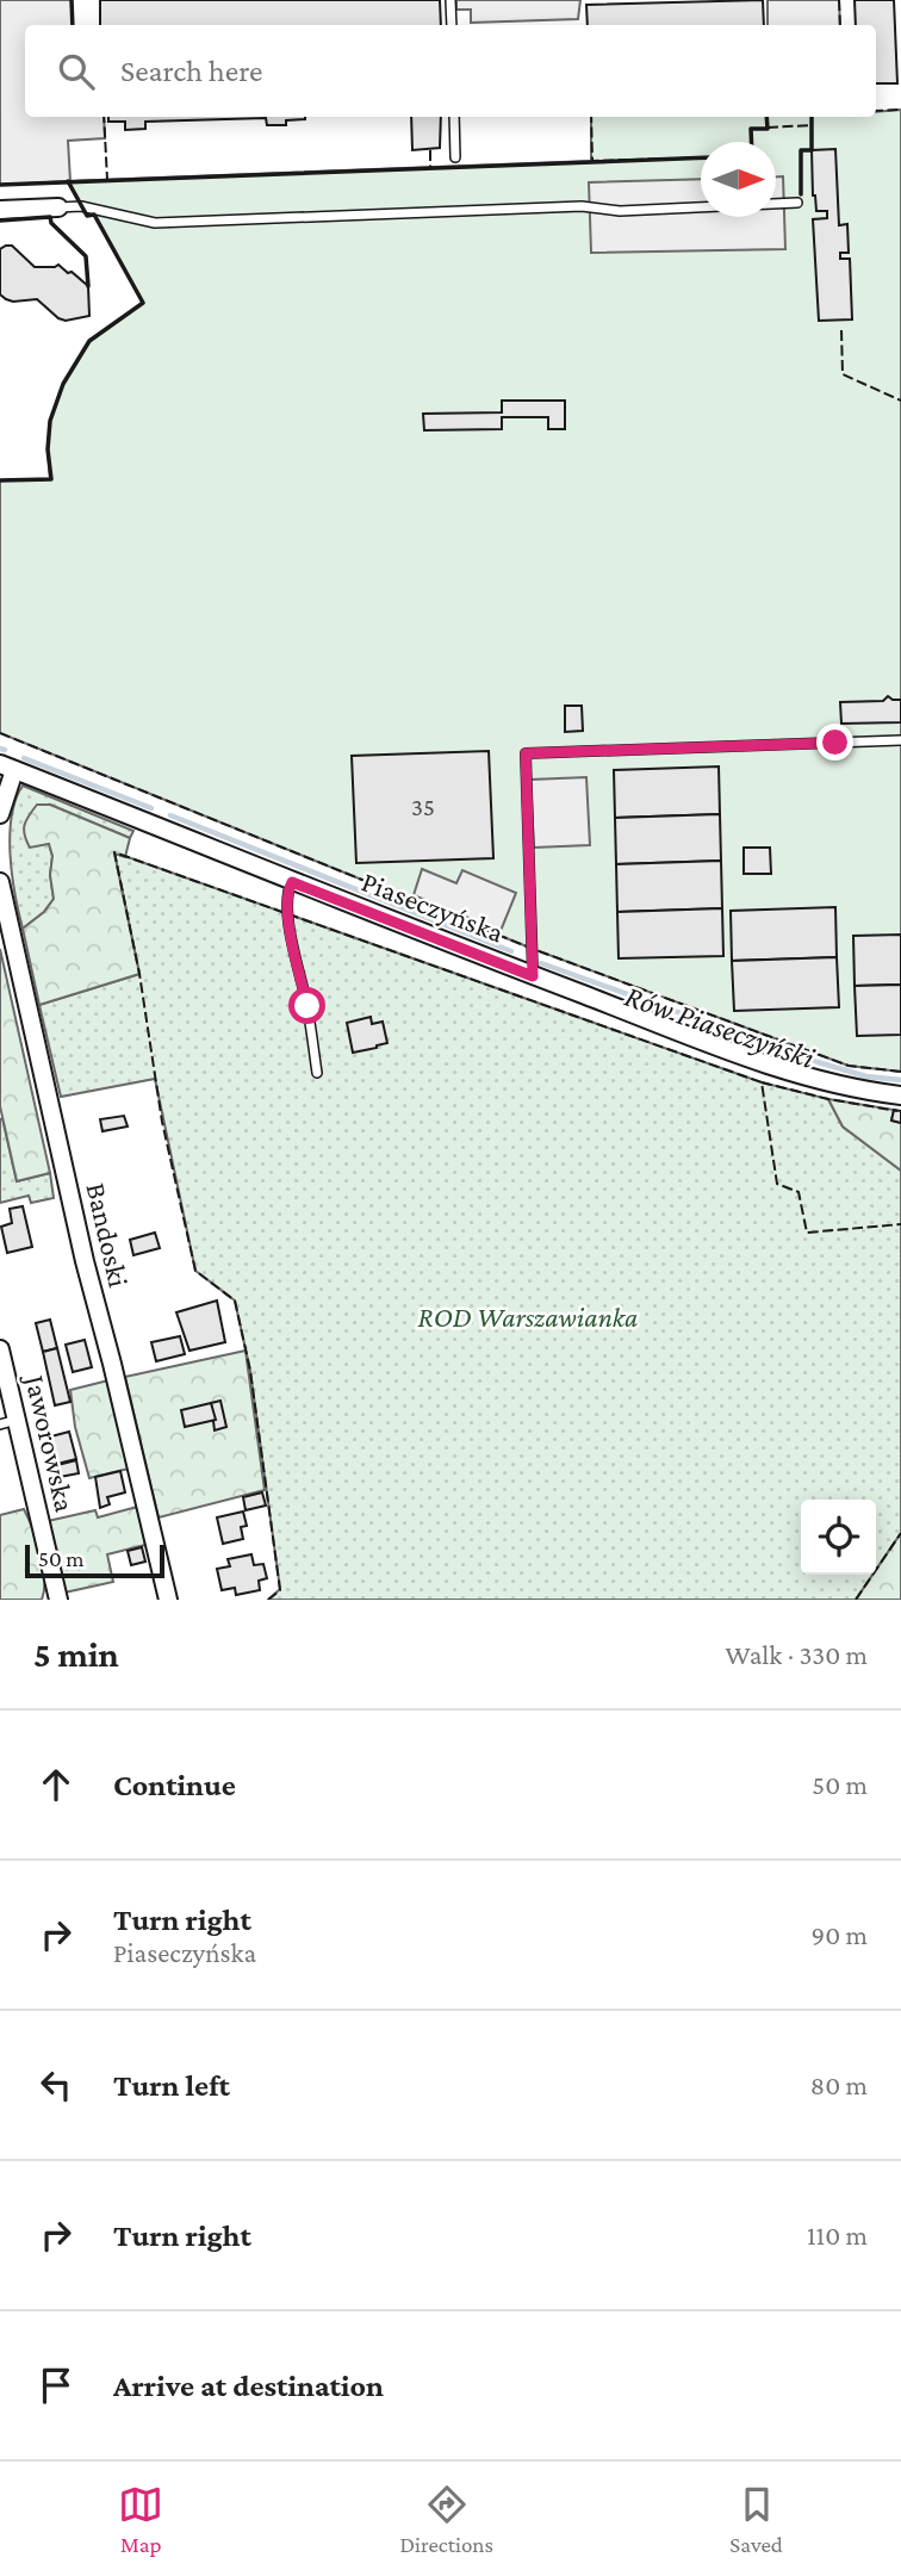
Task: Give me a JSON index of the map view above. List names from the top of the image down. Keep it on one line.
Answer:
{"streets":{"street":["Piaseczyńska","Bandoski","Jaworowska"]},"water":["Rów Piaseczyński"],"parks":["ROD Warszawianka"],"house_numbers":["35"],"scale_bar":"50 m","north":"right","page":{"search":"Search here","scale":"50 m","heading":["5 min","Walk · 330 m"],"list":[["Continue","50 m"],["Turn right","Piaseczyńska","90 m"],["Turn left","80 m"],["Turn right","110 m"],"Arrive at destination"],"nav":["Map","Directions","Saved"]}}
